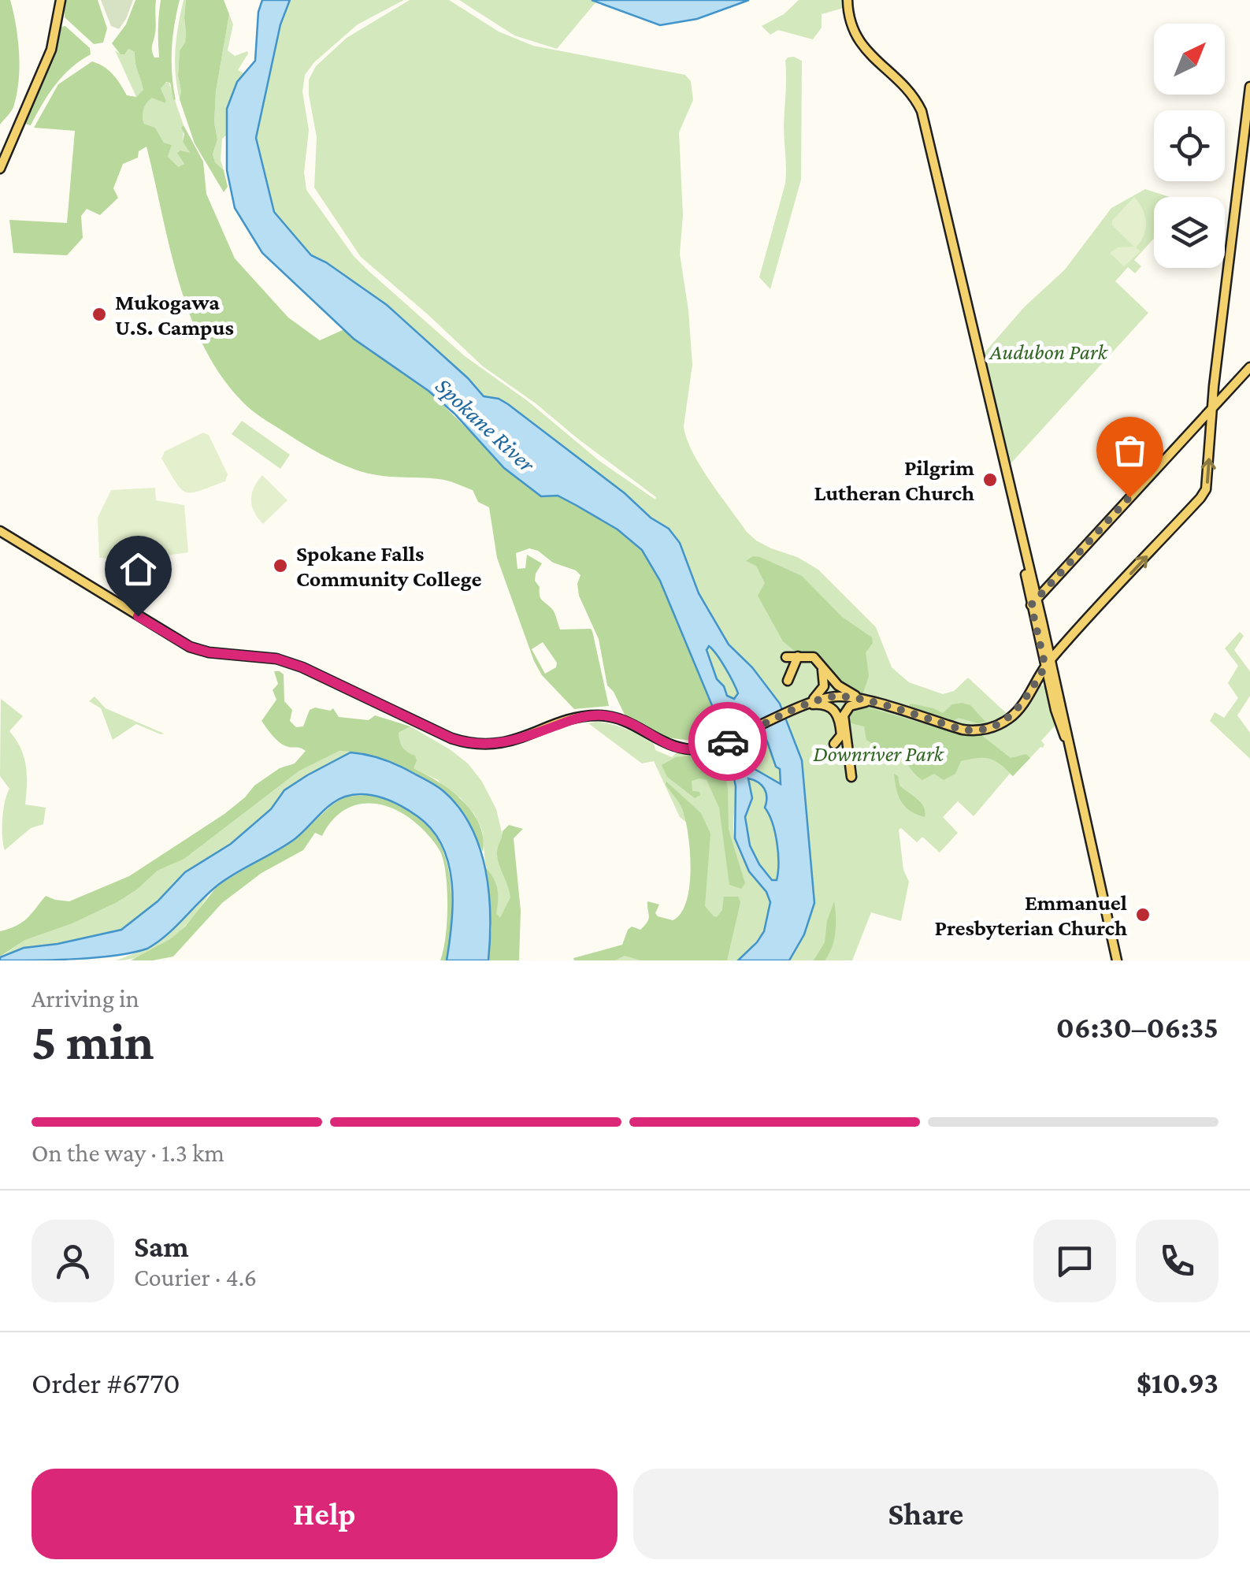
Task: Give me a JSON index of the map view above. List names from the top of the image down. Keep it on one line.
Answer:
{"water":["Spokane River"],"parks":["Audubon Park","Downriver Park"],"places":["Mukogawa U.S. Campus","Pilgrim Lutheran Church","Spokane Falls Community College","Emmanuel Presbyterian Church"],"north":"top right","page":{"heading":["5 min","Arriving in","06:30–06:35"],"panel":["Sam","Courier · 4.6","Order #6770","$10.93"],"bar":"On the way · 1.3 km","buttons":["Help","Share"]}}
